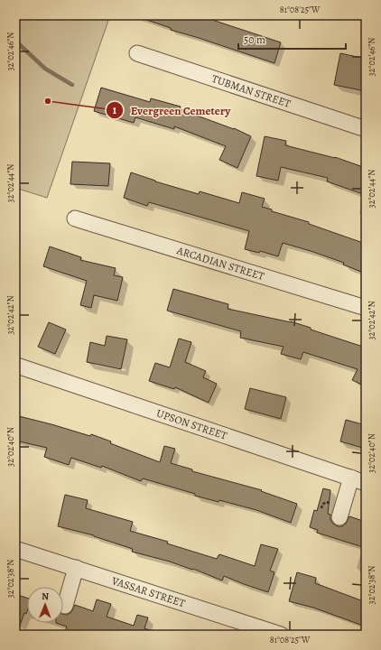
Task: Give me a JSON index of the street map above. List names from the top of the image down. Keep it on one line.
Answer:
{"streets":{"street":["TUBMAN STREET","ARCADIAN STREET","UPSON STREET","VASSAR STREET"]},"places":["Evergreen Cemetery"],"scale_bar":"50 m","north":"top","coordinates":["81°08'25\"W","32°02'46\"N","32°02'44\"N","32°02'42\"N","32°02'40\"N","32°02'38\"N"]}
